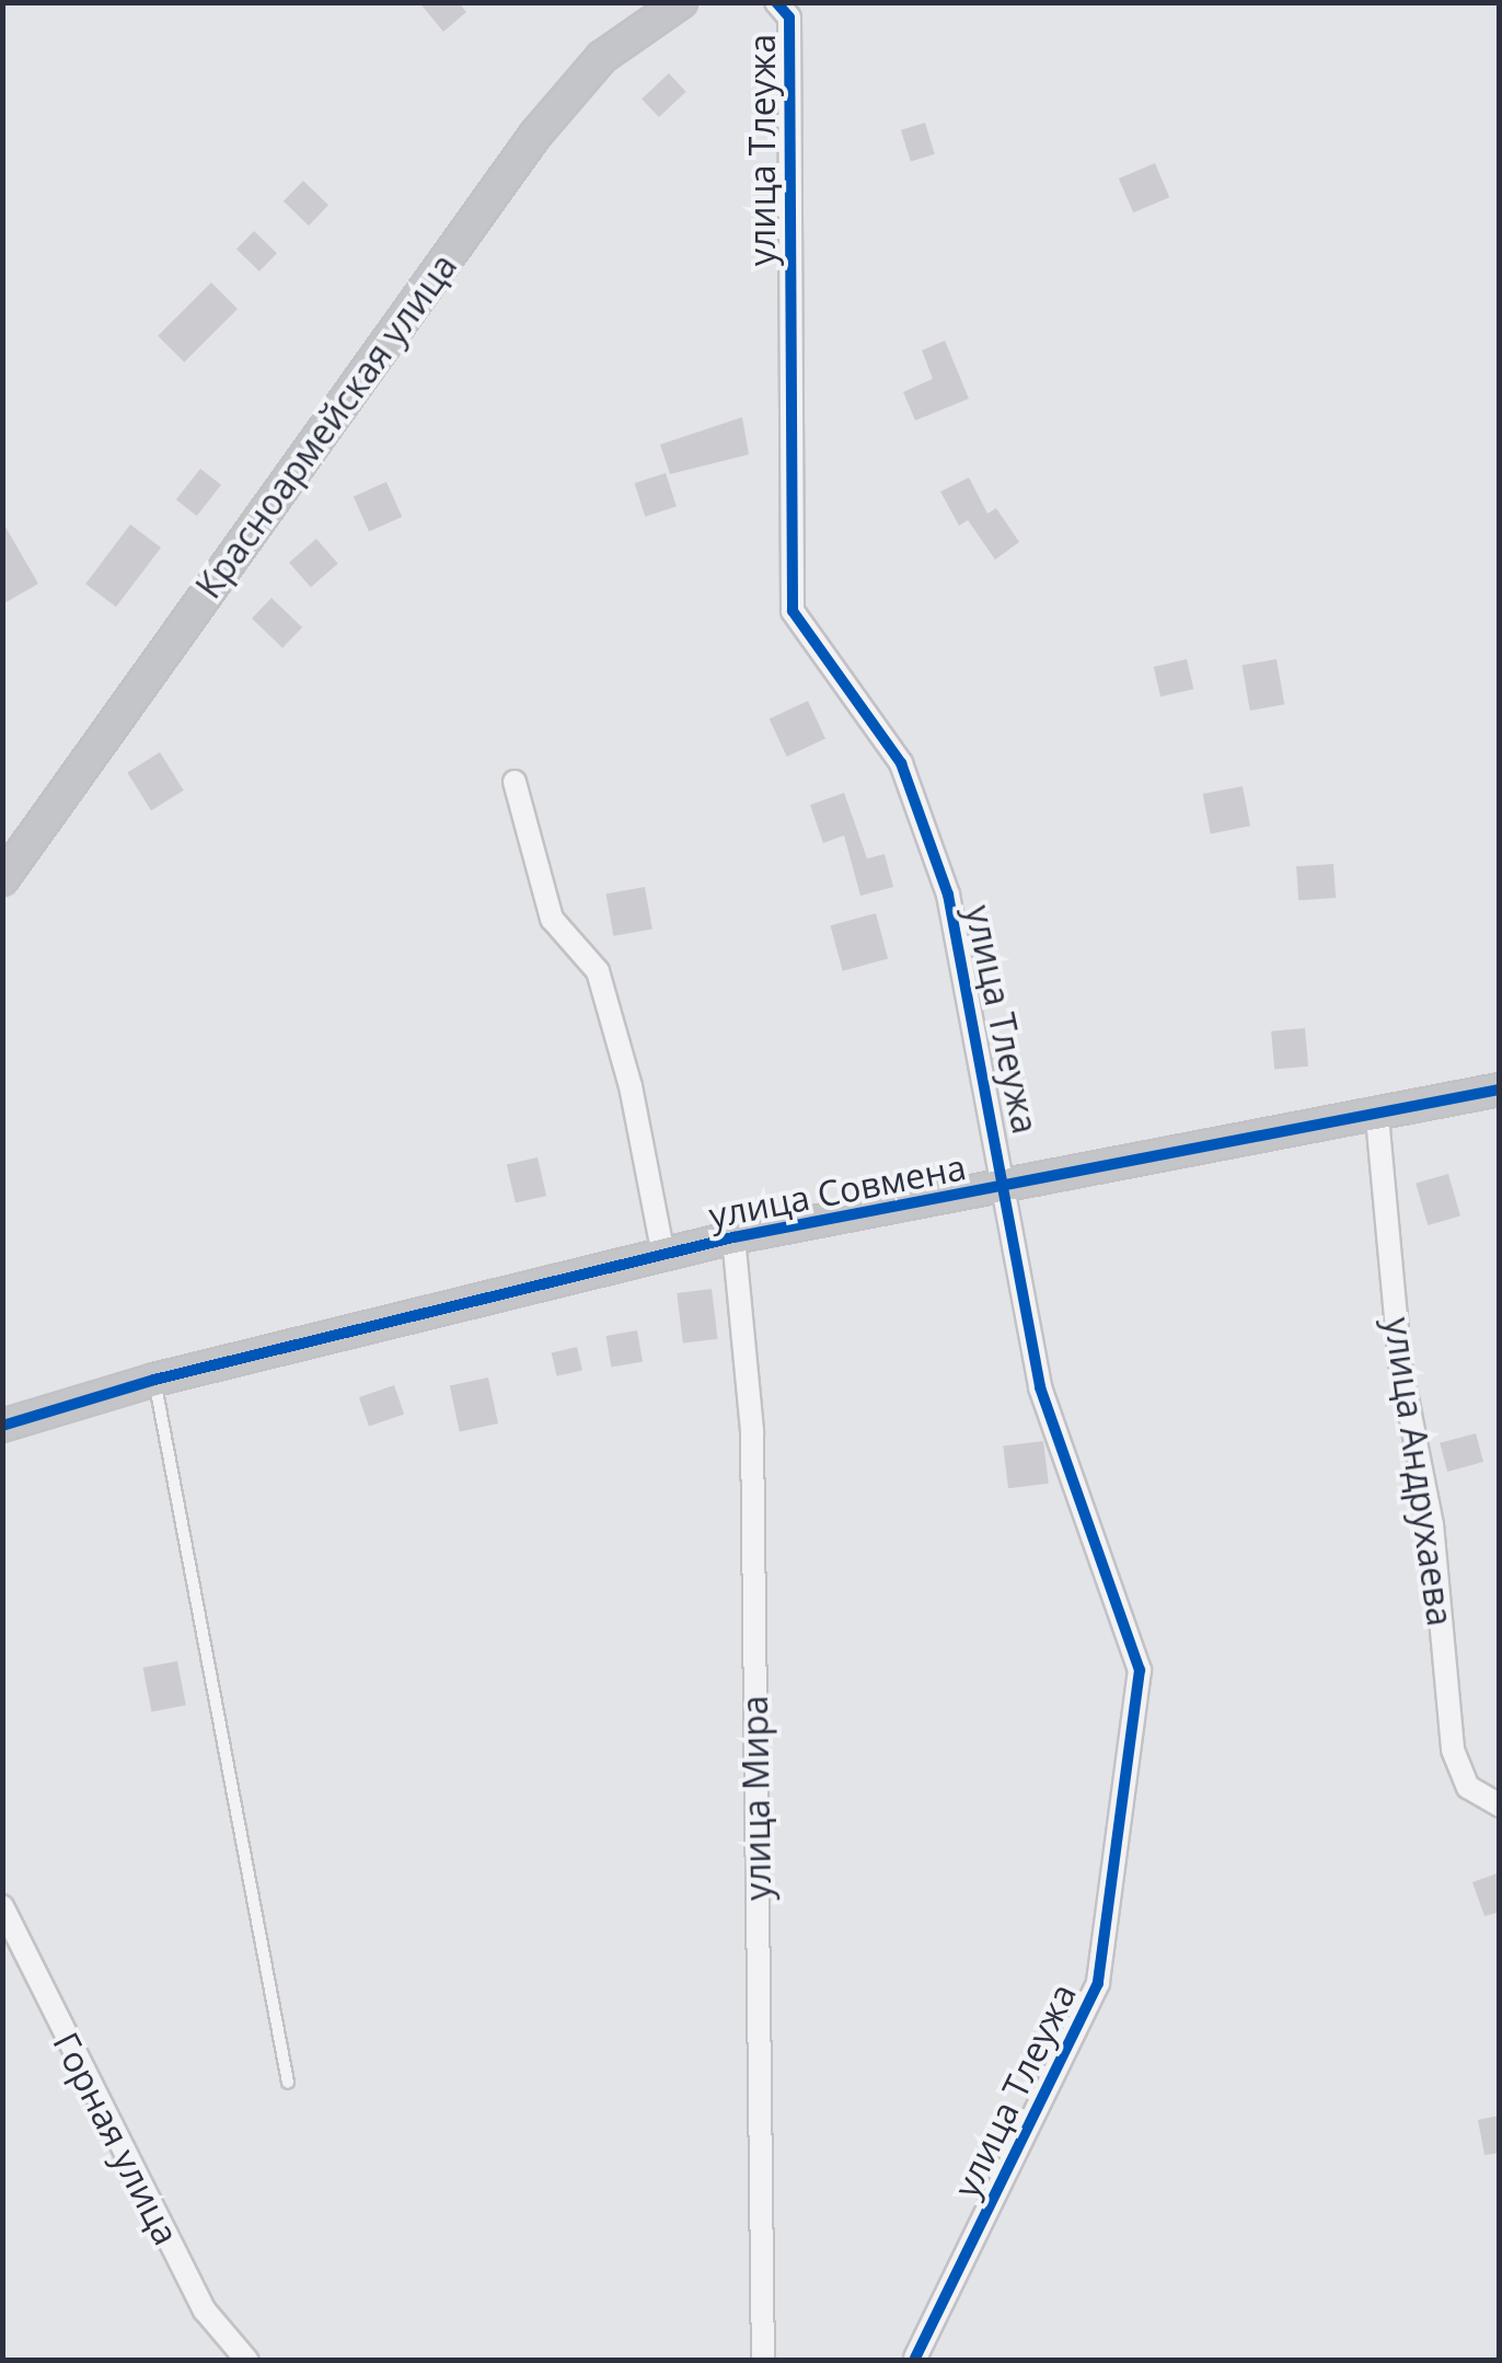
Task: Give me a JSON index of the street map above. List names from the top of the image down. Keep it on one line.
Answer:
{"streets":{"street":["улица Тлеужа","Красноармейская улица","улица Совмена","улица Андрухаева","улица Мира","Горная улица"]},"crossings":[["улица Тлеужа","улица Совмена"],["улица Совмена","улица Андрухаева"],["улица Совмена","улица Мира"]]}
